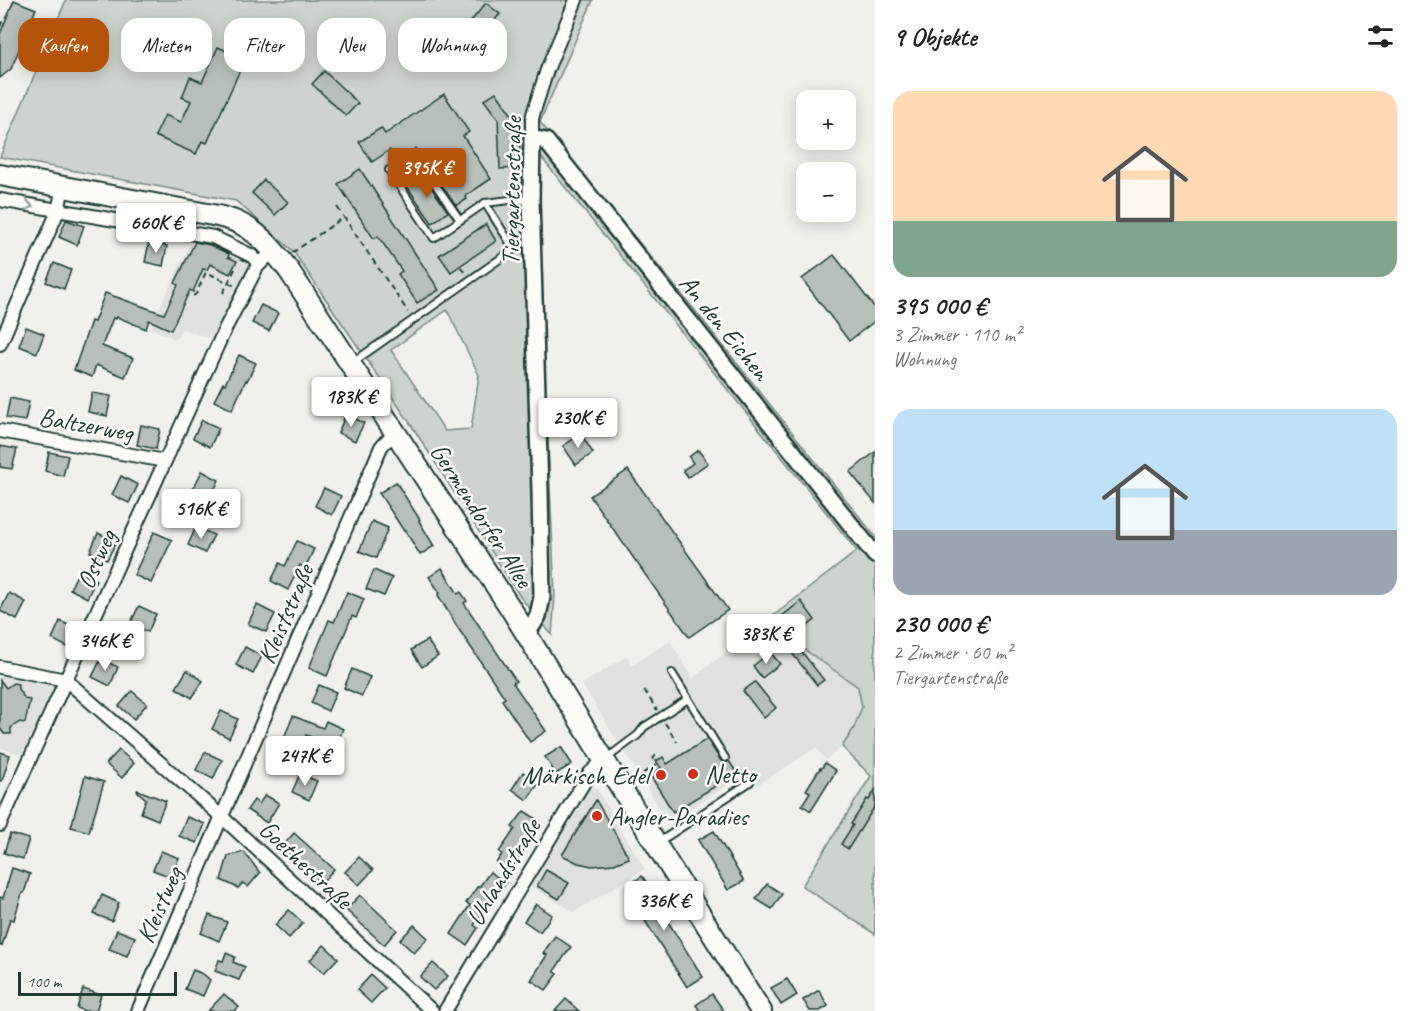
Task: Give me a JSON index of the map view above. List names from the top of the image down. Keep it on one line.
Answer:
{"streets":{"main road":["Germendorfer Allee"],"street":["Tiergartenstraße","An den Eichen","Baltzerweg","Ostweg","Kleiststraße","Goethestraße","Uhlandstraße","Kleistweg"]},"crossings":[["Tiergartenstraße","An den Eichen"],["Tiergartenstraße","Germendorfer Allee"],["Baltzerweg","Ostweg"],["Germendorfer Allee","Ostweg"],["Germendorfer Allee","Kleiststraße"],["Germendorfer Allee","Uhlandstraße"],["Ostweg","Goethestraße"],["Kleiststraße","Goethestraße"],["Kleiststraße","Kleistweg"],["Goethestraße","Kleistweg"]],"places":["Netto","Märkisch Edel","Angler-Paradies"],"scale_bar":"100 m","page":{"heading":"9 Objekte","chip":["Kaufen","Mieten","Filter","Neu","Wohnung"],"list":[{"name":"395 000 €","note":"3 Zimmer · 110 m² · Wohnung"},{"name":"230 000 €","note":"2 Zimmer · 60 m² · Tiergartenstraße"}],"map_buttons":["+","−"],"price":["395K €","660K €","183K €","230K €","516K €","383K €","346K €","247K €","336K €"],"scale":"100 m"}}
